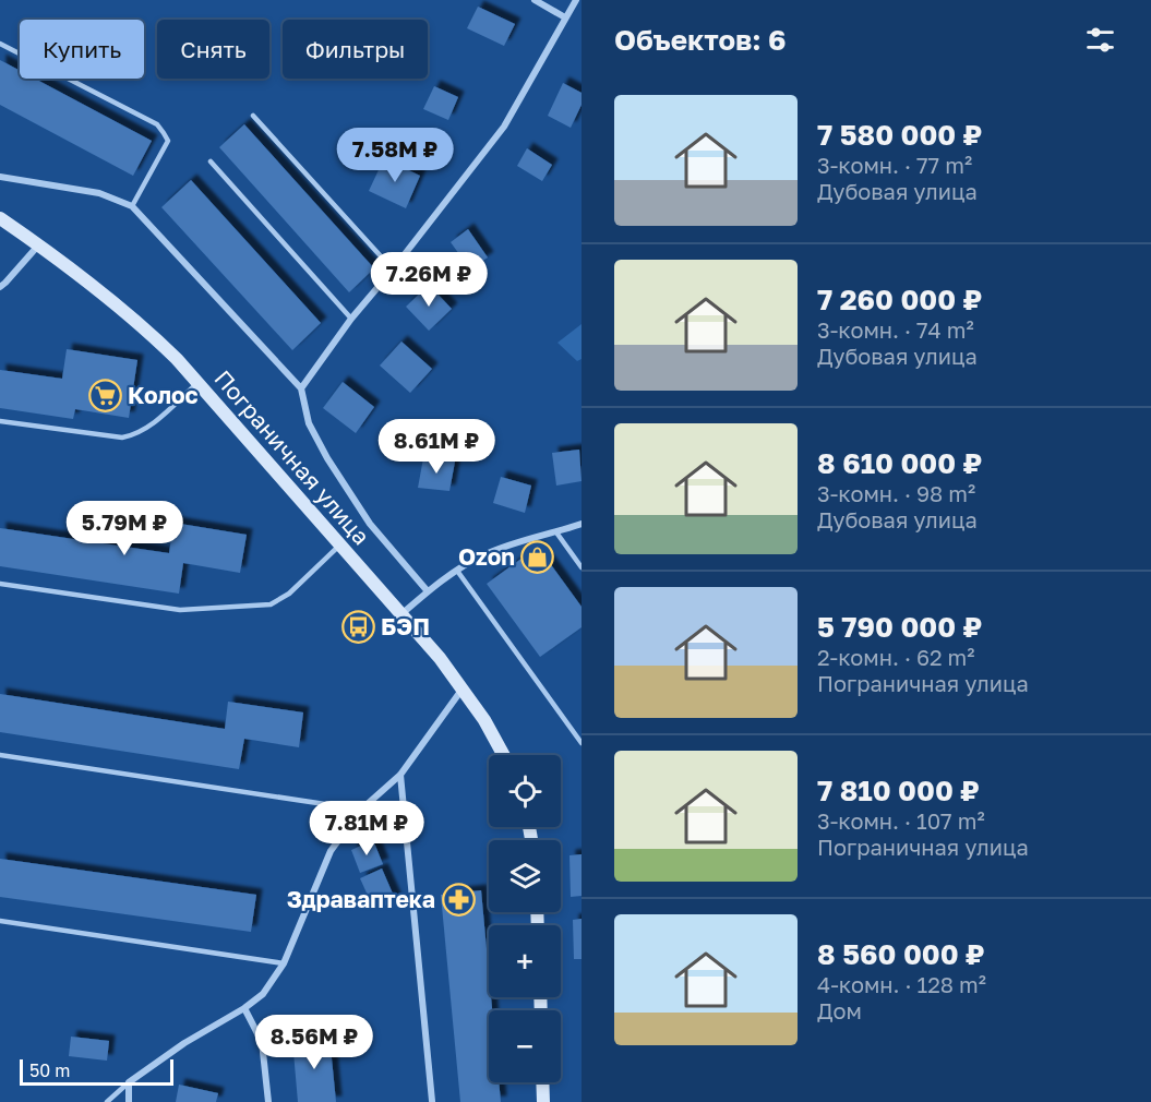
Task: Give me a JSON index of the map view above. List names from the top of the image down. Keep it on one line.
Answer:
{"streets":{"main road":["Пограничная улица"]},"places":{"supermarket":["Колос"],"shop":["Ozon"],"bus stop":["БЭП"],"pharmacy":["Здраваптека"]},"scale_bar":"50 m","page":{"heading":"Объектов: 6","chip":["Купить","Снять","Фильтры"],"list":[{"name":"7 580 000 ₽","note":"3-комн. · 77 m² · Дубовая улица"},{"name":"7 260 000 ₽","note":"3-комн. · 74 m² · Дубовая улица"},{"name":"8 610 000 ₽","note":"3-комн. · 98 m² · Дубовая улица"},{"name":"5 790 000 ₽","note":"2-комн. · 62 m² · Пограничная улица"},{"name":"7 810 000 ₽","note":"3-комн. · 107 m² · Пограничная улица"},{"name":"8 560 000 ₽","note":"4-комн. · 128 m² · Дом"}],"price":["7.58M ₽","7.26M ₽","8.61M ₽","5.79M ₽","7.81M ₽","8.56M ₽"],"map_buttons":["+","−"],"scale":"50 m"}}
